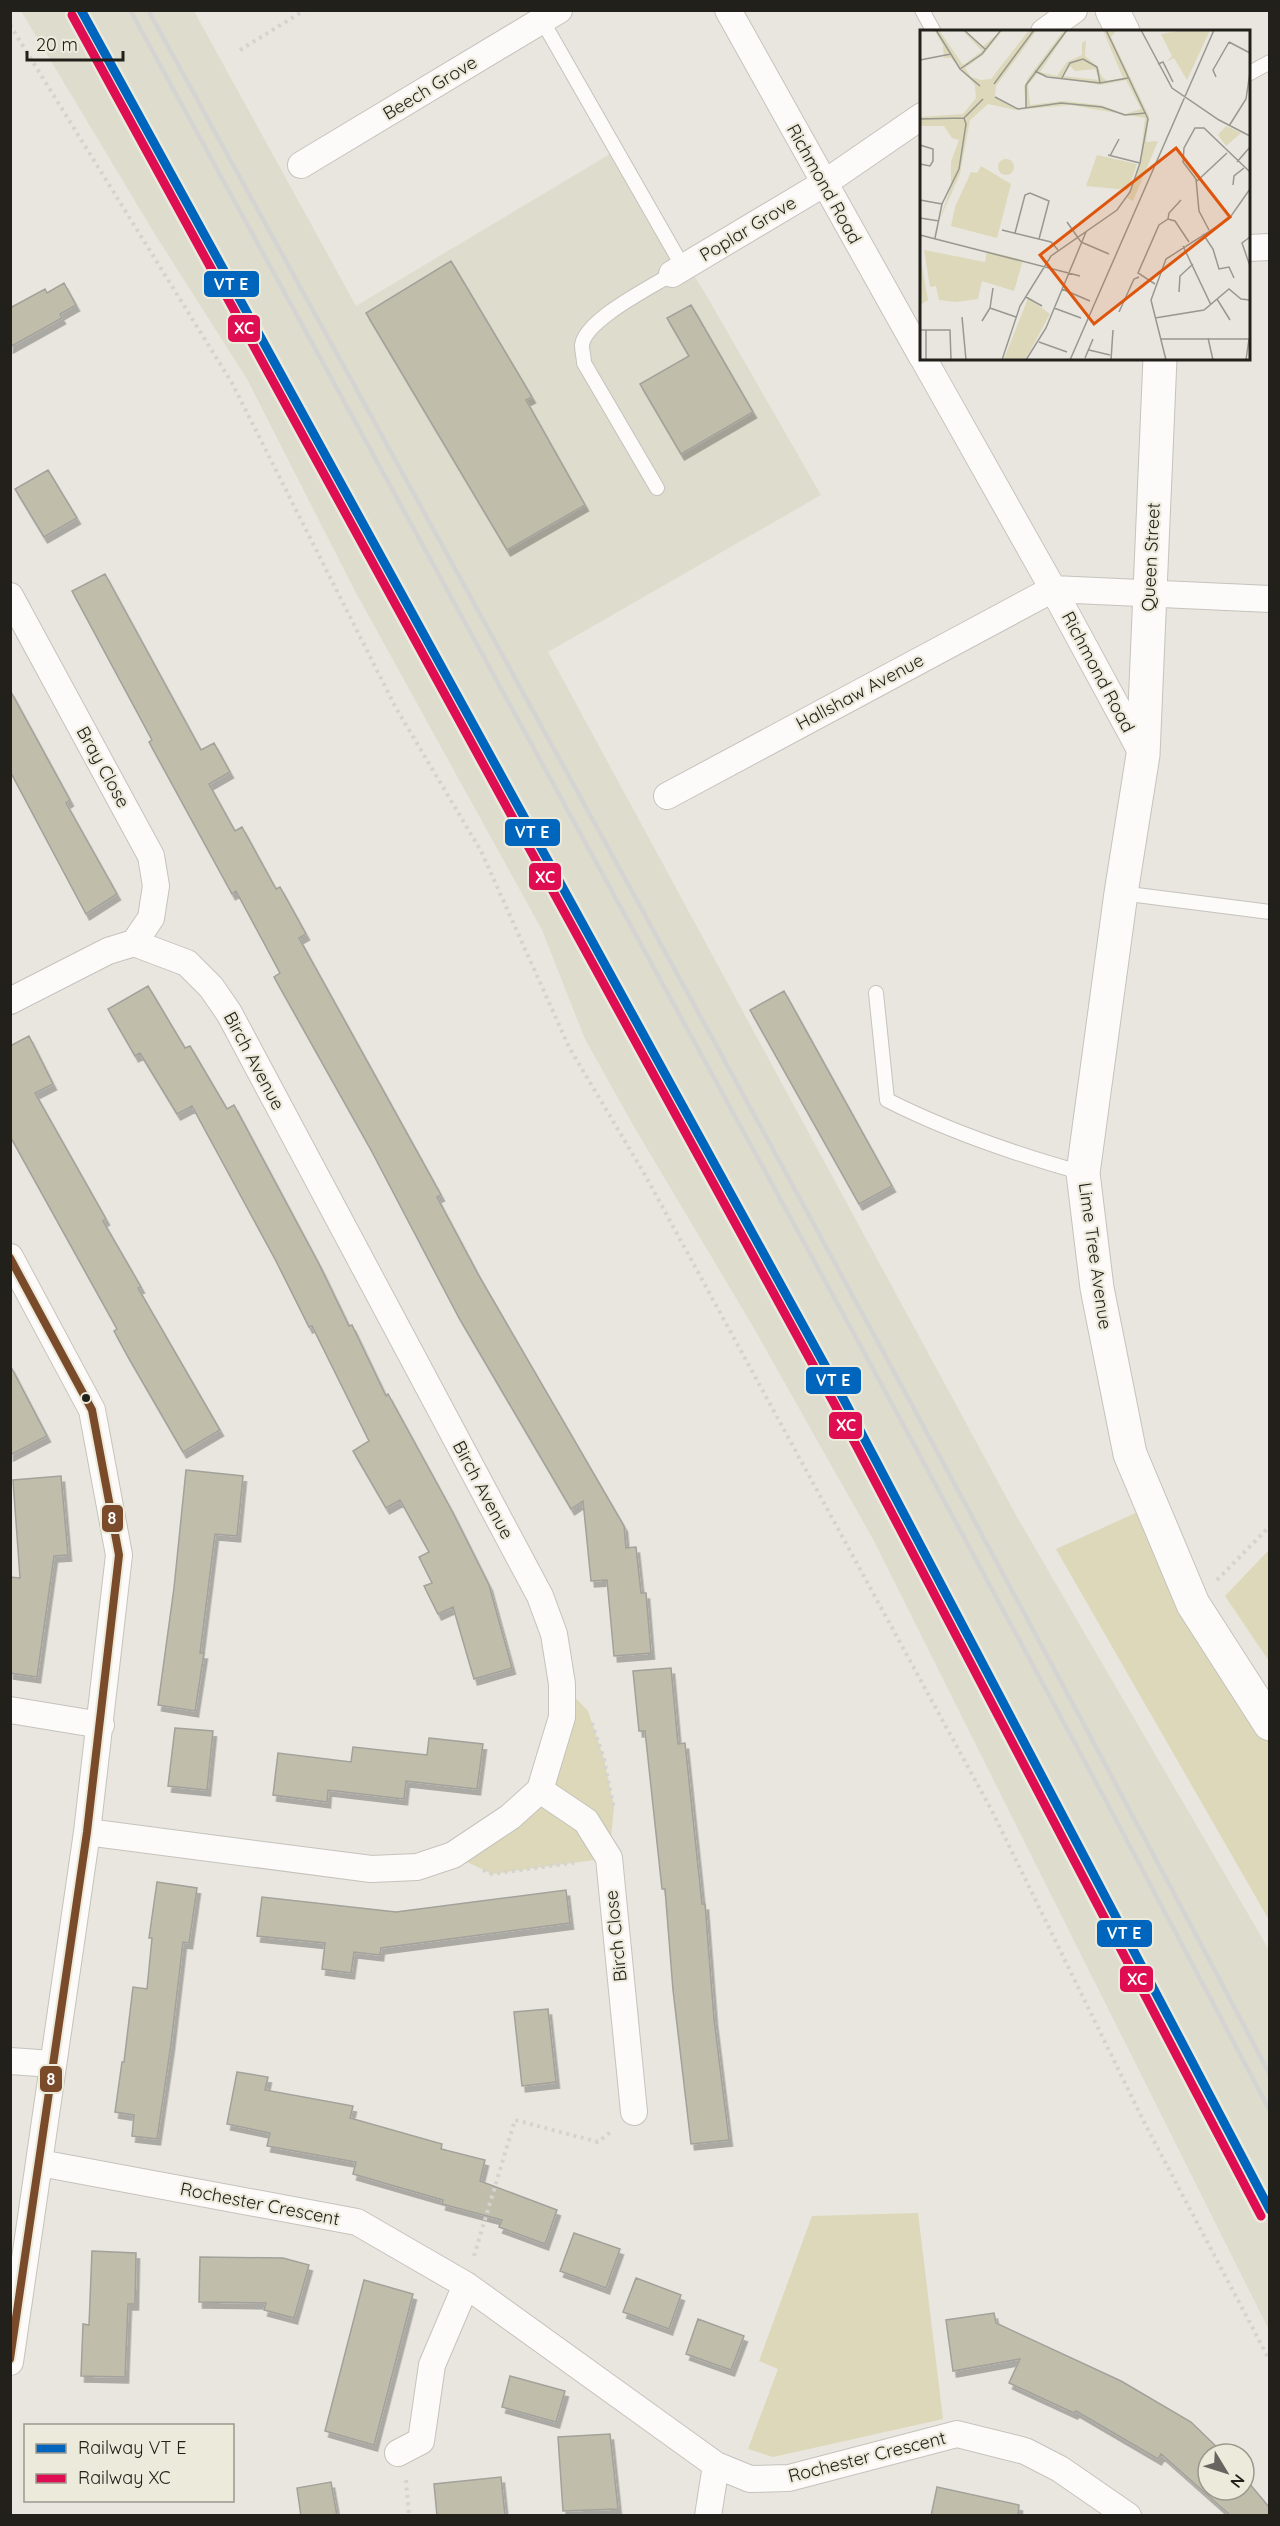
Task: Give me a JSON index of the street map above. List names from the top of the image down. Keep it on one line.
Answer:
{"streets":{"street":["Beech Grove","Richmond Road","Poplar Grove","Queen Street","Hallshaw Avenue","Bray Close","Birch Avenue","Lime Tree Avenue","Birch Close","Rochester Crescent"]},"crossings":[["Richmond Road","Poplar Grove"],["Richmond Road","Queen Street"],["Richmond Road","Hallshaw Avenue"],["Richmond Road","Lime Tree Avenue"],["Queen Street","Lime Tree Avenue"],["Bray Close","Birch Avenue"],["Birch Avenue","Birch Close"]],"lines":["rail line XC","transit line 8"],"legend":["Railway VT E","Railway XC"],"scale_bar":"20 m","north":"bottom right"}
